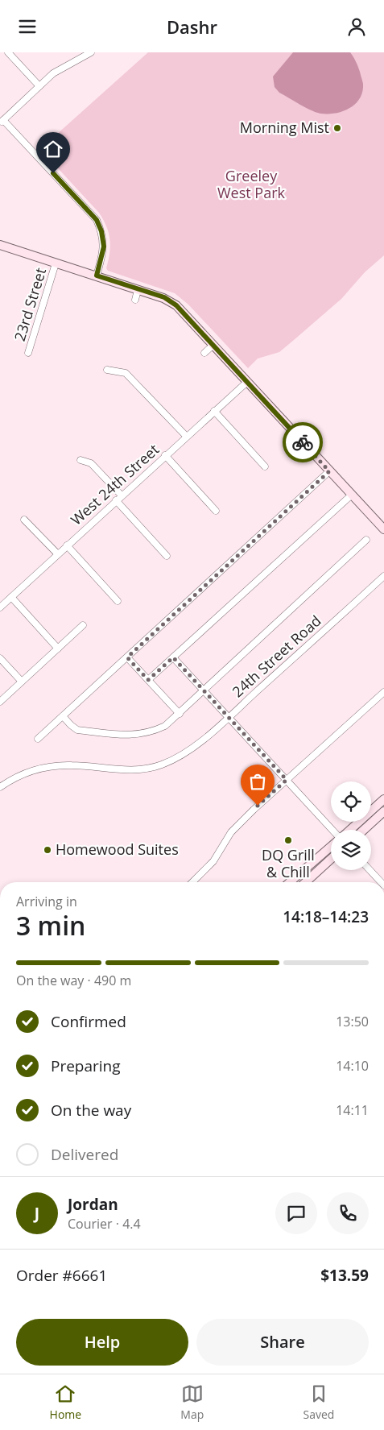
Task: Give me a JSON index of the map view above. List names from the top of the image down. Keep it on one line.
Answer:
{"streets":{"street":["23rd Street","West 24th Street","24th Street Road"]},"parks":["Greeley West Park"],"places":["Morning Mist","DQ Grill & Chill","Homewood Suites"],"page":{"header":"Dashr","heading":["3 min","Arriving in","14:18–14:23"],"panel":["Jordan","Courier · 4.4","Order #6661","$13.59"],"bar":"On the way · 490 m","list":[["Confirmed","13:50"],["Preparing","14:10"],["On the way","14:11"],"Delivered"],"round":"J","buttons":["Help","Share"],"tabs":["Home","Map","Saved"]}}
